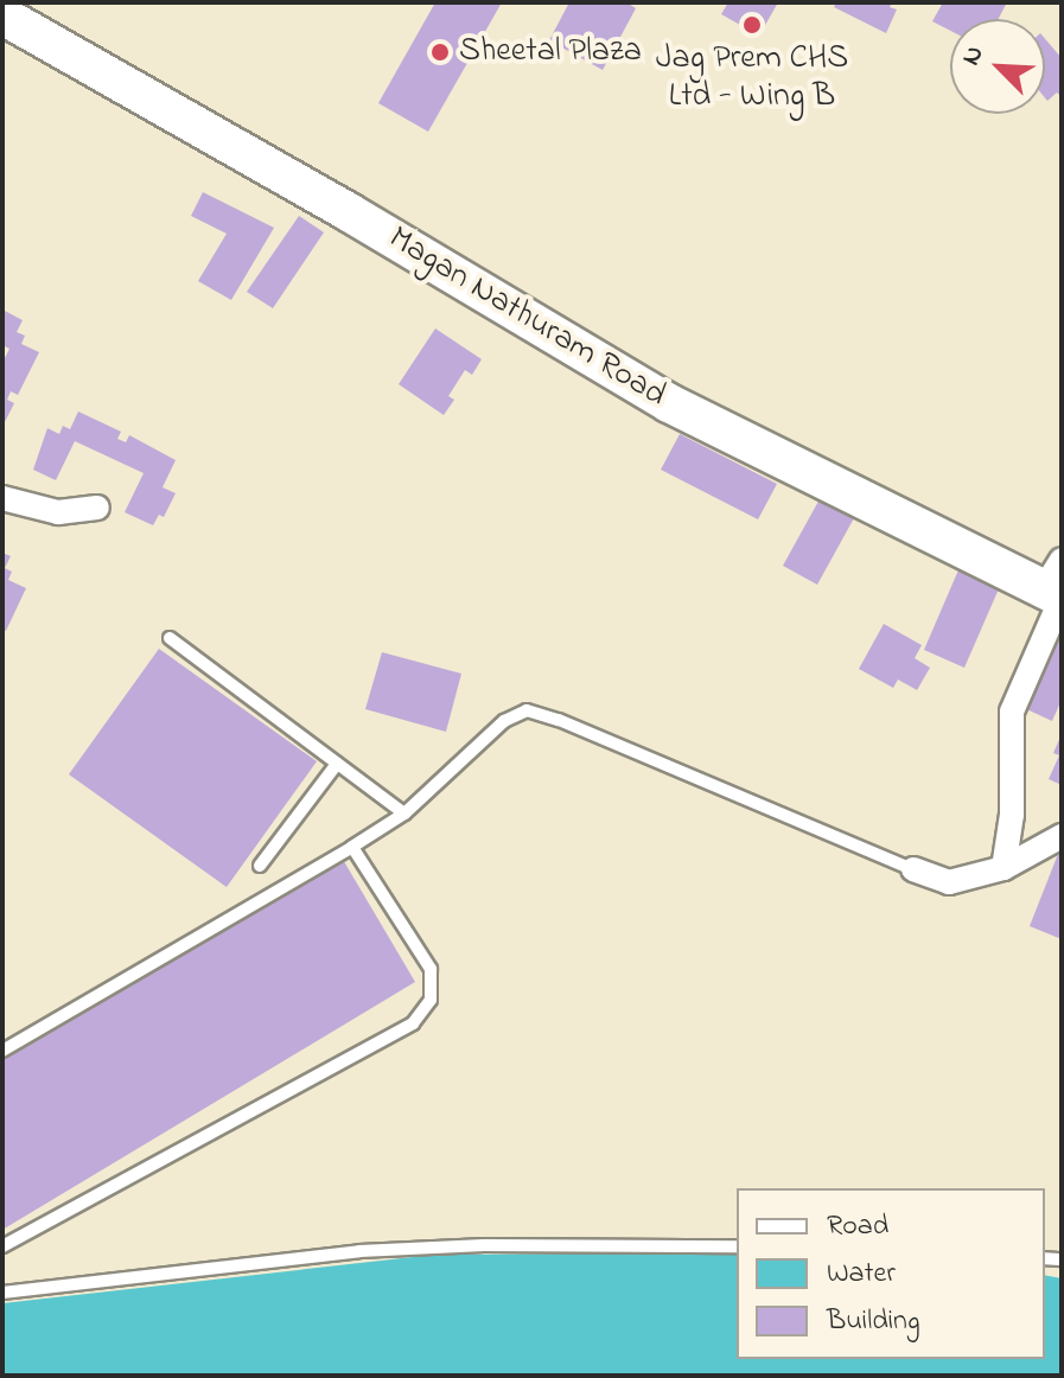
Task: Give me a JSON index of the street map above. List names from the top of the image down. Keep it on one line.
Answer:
{"streets":{"main road":["Magan Nathuram Road"]},"places":["Jag Prem CHS Ltd - Wing B","Sheetal Plaza"],"legend":["Road","Water","Building"],"north":"top left"}
